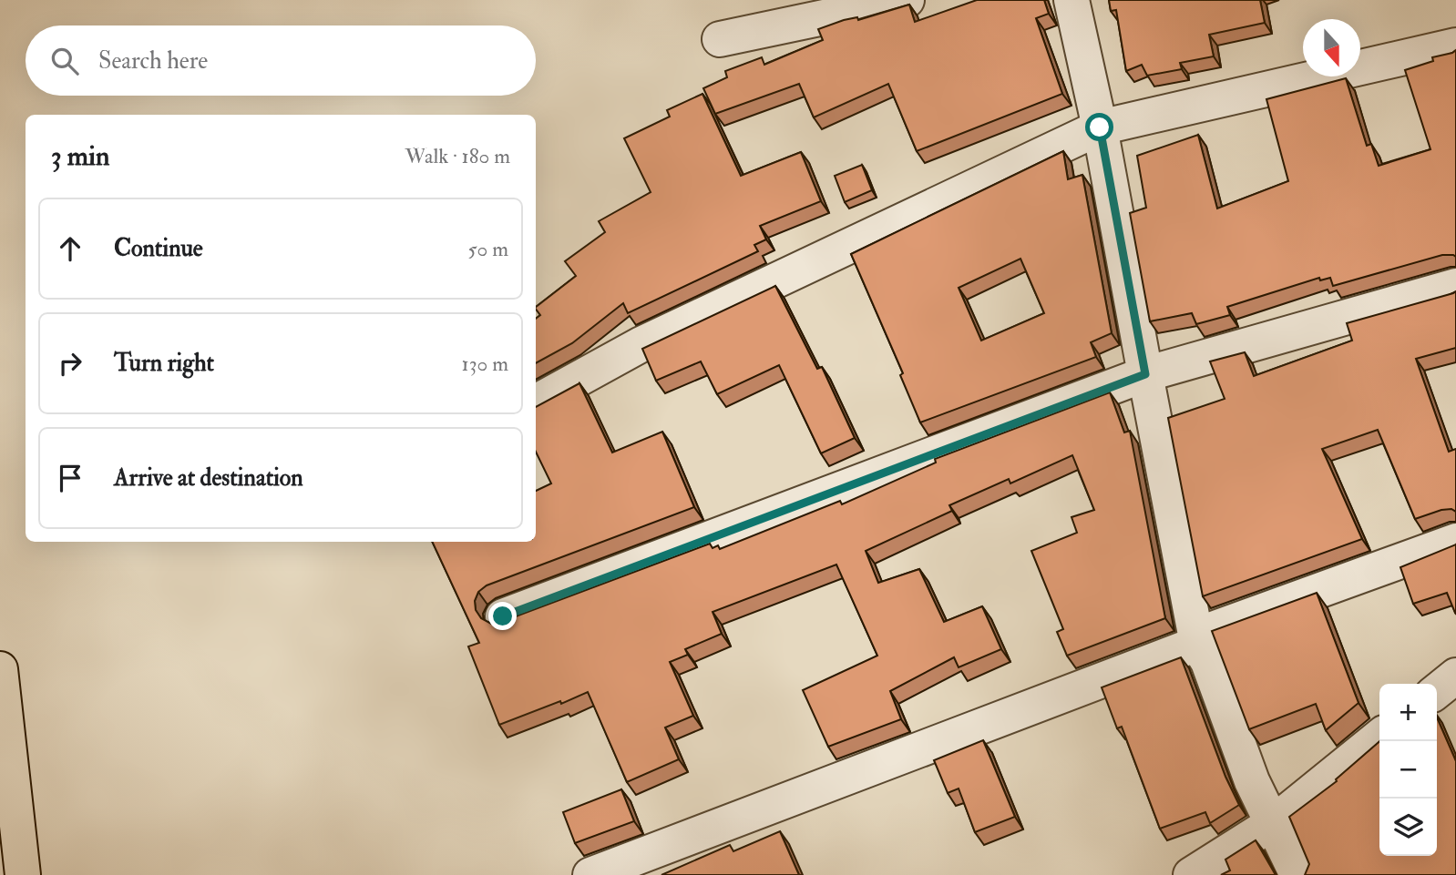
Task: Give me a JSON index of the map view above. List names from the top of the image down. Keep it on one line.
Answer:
{"north":"bottom","page":{"search":"Search here","heading":["3 min","Walk · 180 m"],"list":[["Continue","50 m"],["Turn right","130 m"],"Arrive at destination"],"map_buttons":["+","−"]}}
